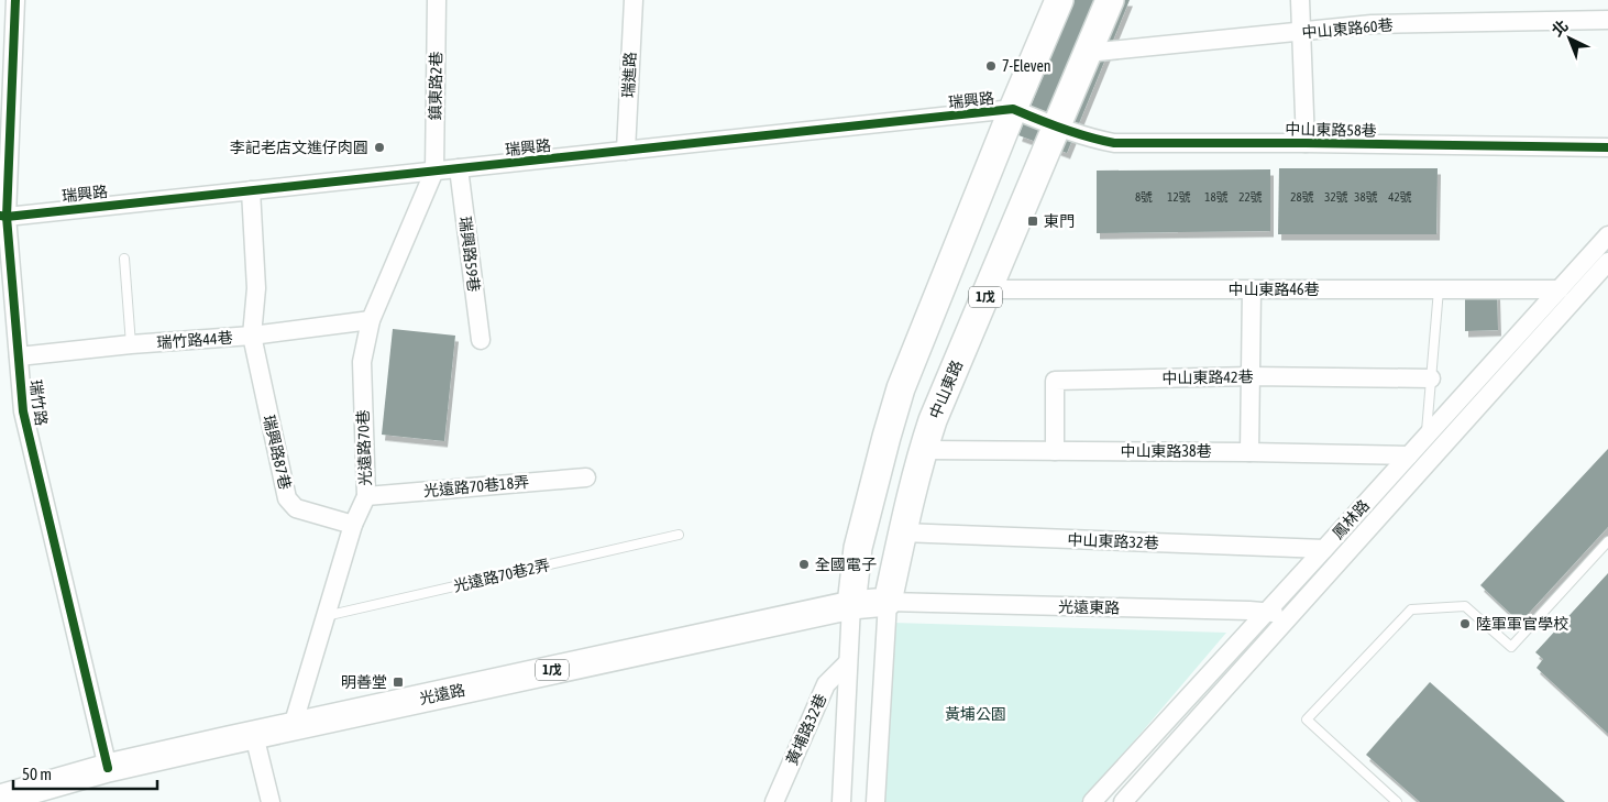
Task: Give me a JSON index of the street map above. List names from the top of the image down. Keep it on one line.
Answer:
{"streets":{"main road":["1戊","中山東路","光遠路"],"street":["中山東路60巷","瑞進路","鎮東路2巷","瑞興路","中山東路58巷","瑞興路59巷","中山東路46巷","瑞竹路44巷","中山東路42巷","瑞竹路","光遠路70巷","中山東路38巷","瑞興路87巷","光遠路70巷18弄","鳳林路","中山東路32巷","光遠東路","黃埔路32巷"],"lane":["光遠路70巷2弄"]},"crossings":[["中山東路60巷","中山東路"],["瑞進路","瑞興路"],["鎮東路2巷","瑞興路"],["鎮東路2巷","光遠路70巷"],["瑞興路","中山東路58巷"],["瑞興路","瑞興路59巷"],["瑞興路","中山東路"],["瑞興路","瑞竹路"],["瑞興路","光遠路70巷"],["瑞興路","瑞興路87巷"],["中山東路58巷","中山東路"],["中山東路46巷","中山東路"],["中山東路46巷","鳳林路"],["瑞竹路44巷","瑞竹路"],["瑞竹路44巷","光遠路70巷"],["瑞竹路44巷","瑞興路87巷"],["中山東路42巷","中山東路38巷"],["中山東路","中山東路38巷"],["中山東路","中山東路32巷"],["中山東路","光遠東路"],["中山東路","光遠路"],["瑞竹路","光遠路"],["光遠路70巷","瑞興路87巷"],["光遠路70巷","光遠路70巷18弄"],["光遠路70巷","光遠路70巷2弄"],["光遠路70巷","光遠路"],["中山東路38巷","鳳林路"],["鳳林路","中山東路32巷"],["鳳林路","光遠東路"],["光遠東路","光遠路"]],"parks":["黃埔公園"],"places":{"other":["7-Eleven","李記老店文進仔肉圓","全國電子","陸軍軍官學校"],"transit":["東門","明善堂"]},"house_numbers":["8號","12號","18號","22號","28號","32號","38號","42號"],"scale_bar":"50 m","north":"top left"}
